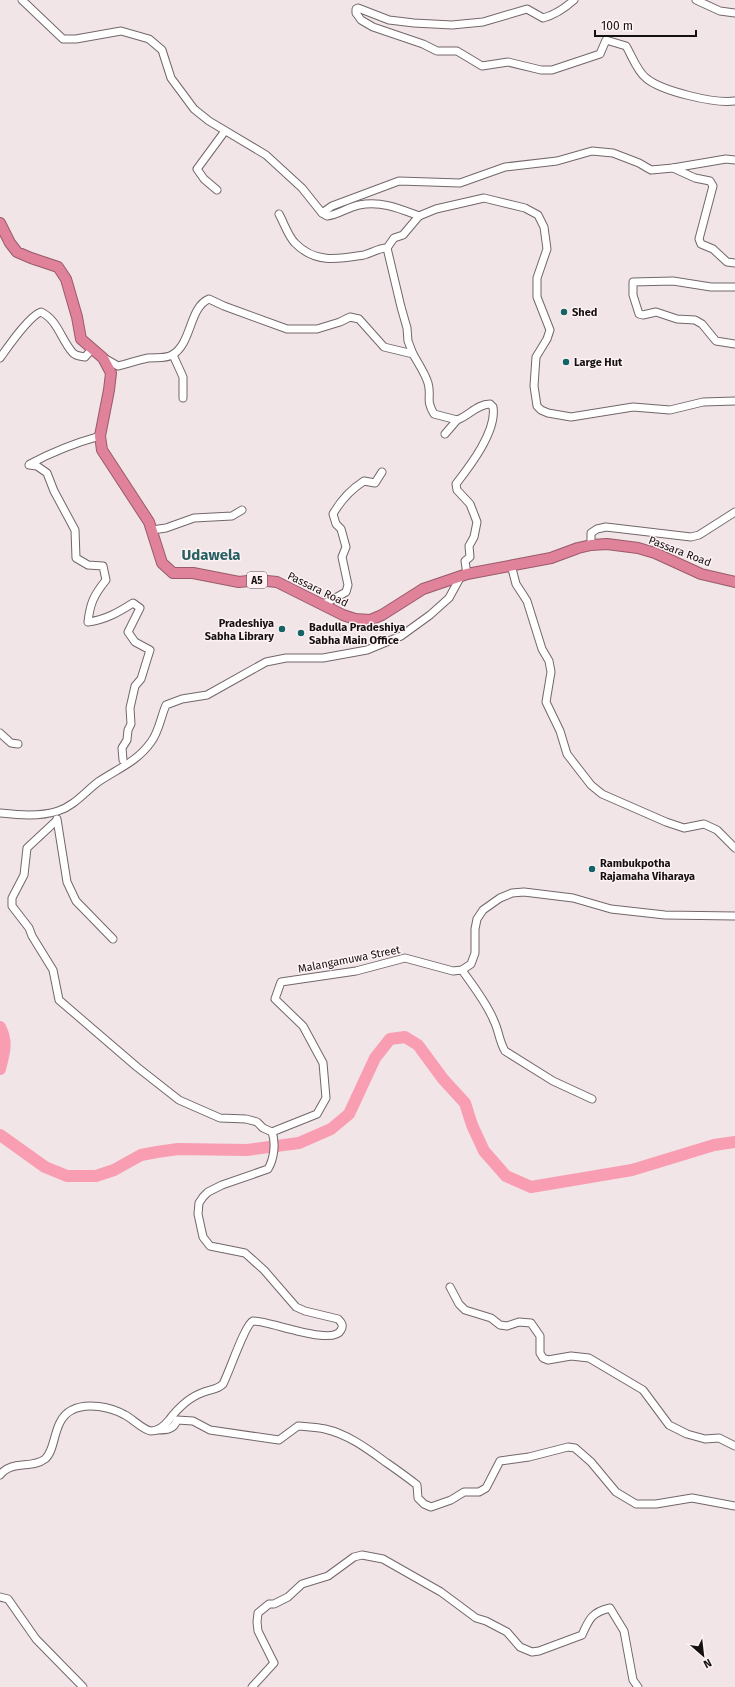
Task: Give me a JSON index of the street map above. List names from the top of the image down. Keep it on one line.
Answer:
{"streets":{"highway":["Passara Road","A5"],"street":["Malangamuwa Street"]},"districts":["Udawela"],"places":["Shed","Large Hut","Pradeshiya Sabha Library","Badulla Pradeshiya Sabha Main Office","Rambukpotha Rajamaha Viharaya"],"scale_bar":"100 m","north":"bottom right"}
